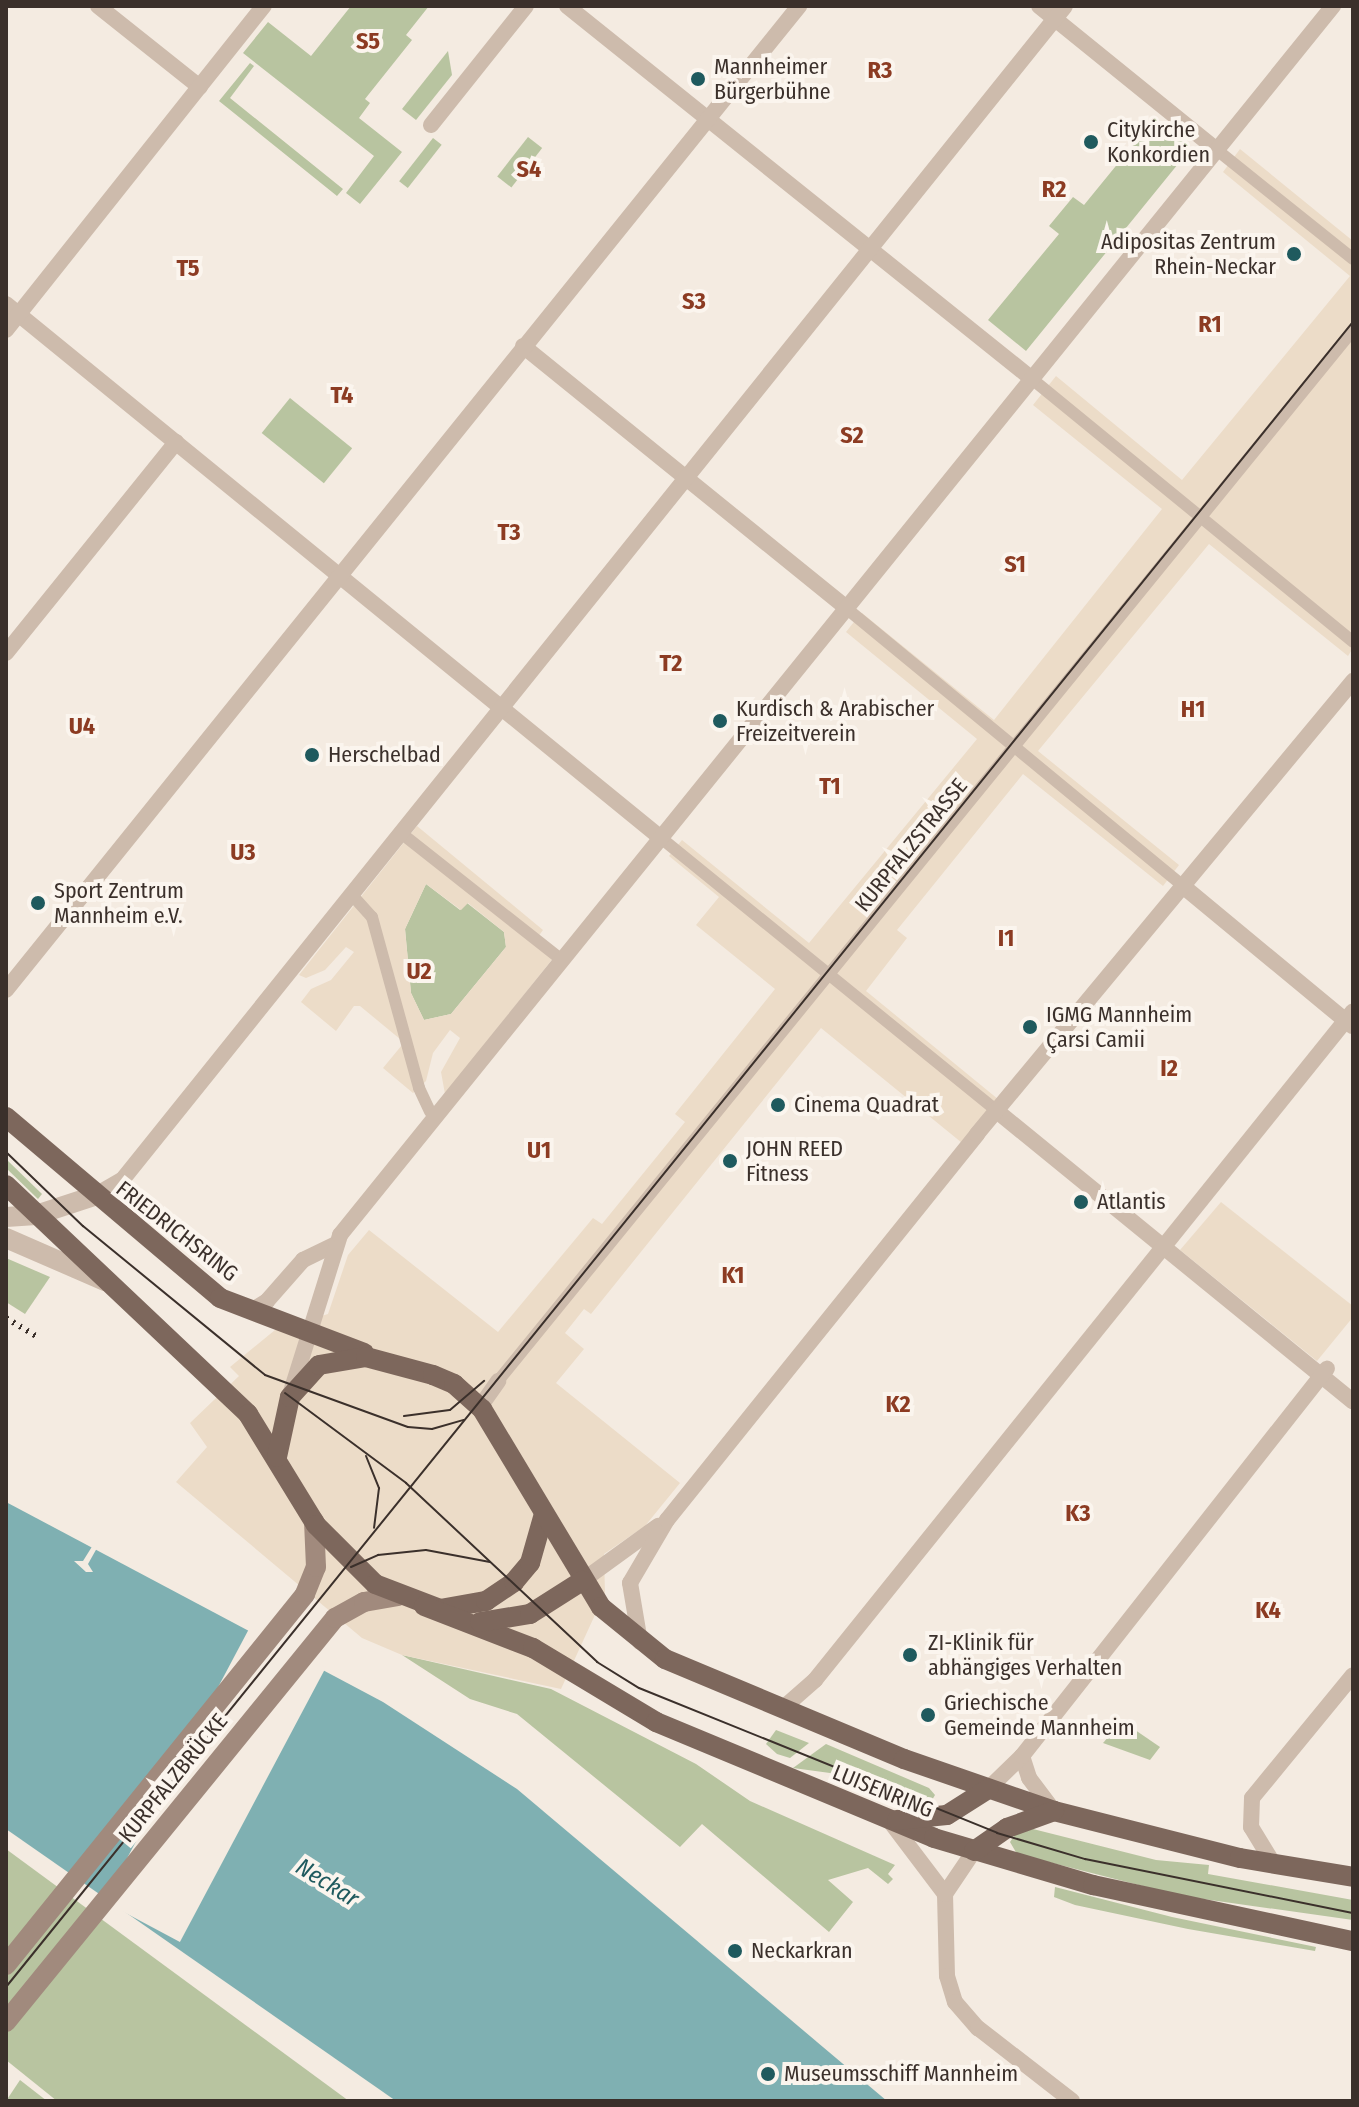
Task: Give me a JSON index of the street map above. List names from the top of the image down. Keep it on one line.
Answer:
{"streets":{"main road":["FRIEDRICHSRING","KURPFALZBRÜCKE","LUISENRING"],"street":["KURPFALZSTRASSE"]},"crossings":[["FRIEDRICHSRING","KURPFALZBRÜCKE"],["FRIEDRICHSRING","LUISENRING"],["KURPFALZBRÜCKE","LUISENRING"]],"districts":["S5","R3","S4","R2","T5","S3","R1","T4","S2","T3","S1","T2","H1","U4","T1","U3","I1","U2","I2","U1","K1","K2","K3","K4"],"water":["Neckar"],"places":["Mannheimer Bürgerbühne","Citykirche Konkordien","Adipositas Zentrum Rhein-Neckar","Kurdisch & Arabischer Freizeitverein","Herschelbad","Sport Zentrum Mannheim e.V.","IGMG Mannheim Çarsi Camii","Cinema Quadrat","JOHN REED Fitness","Atlantis","ZI-Klinik für abhängiges Verhalten","Griechische Gemeinde Mannheim","Neckarkran","Museumsschiff Mannheim"]}
